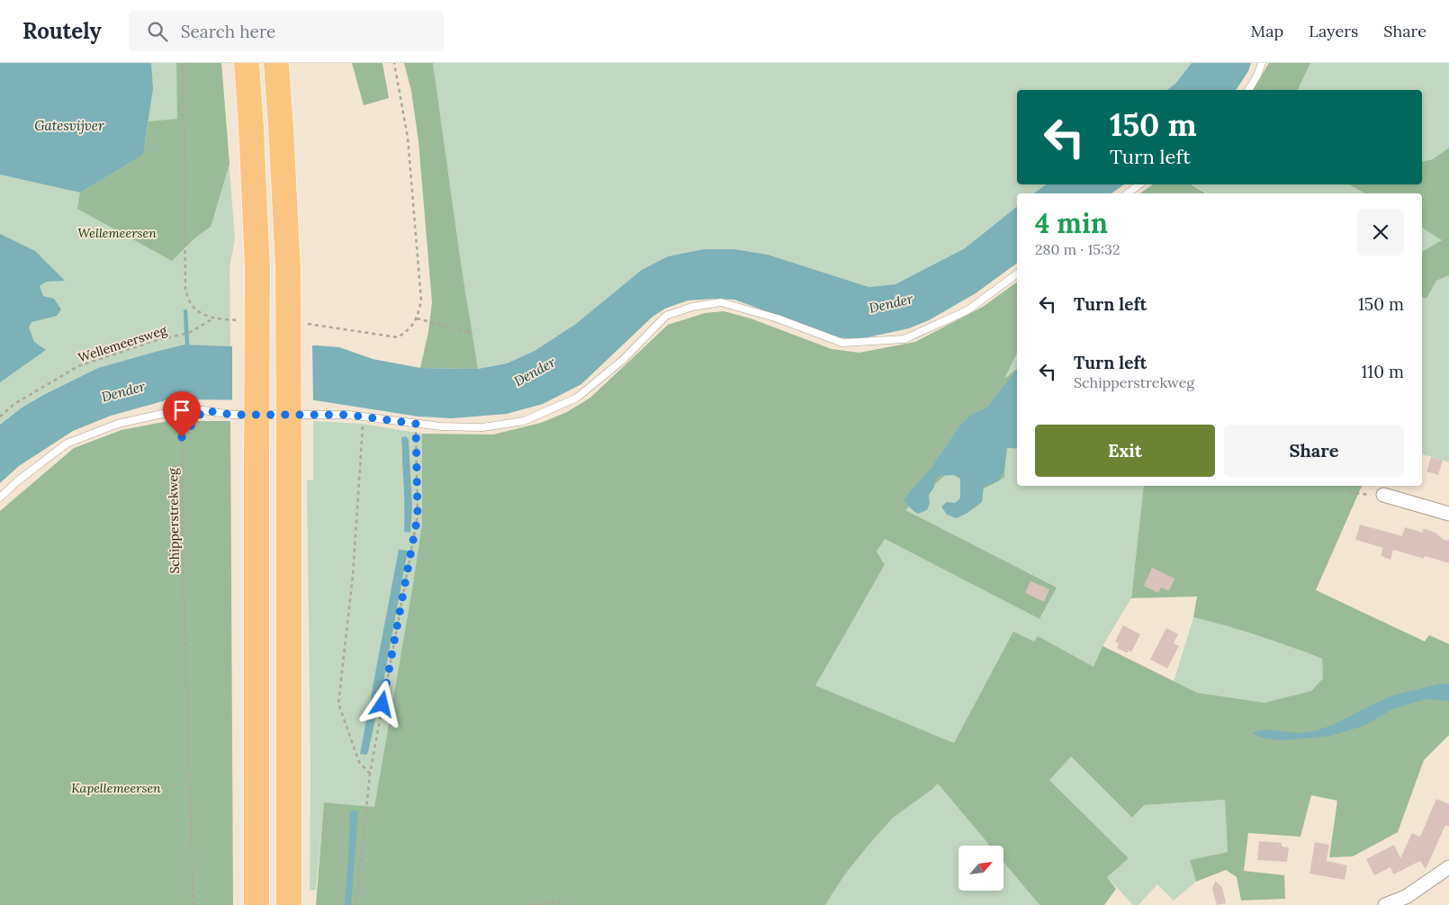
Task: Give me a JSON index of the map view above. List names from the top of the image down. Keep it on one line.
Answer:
{"streets":{"path":["Wellemeersweg","Schipperstrekweg"]},"water":["Gatesvijver","Dender"],"parks":["Wellemeersen","Kapellemeersen"],"north":"top right","page":{"header":"Routely","search":"Search here","nav":["Map","Layers","Share"],"turn":["150 m","Turn left"],"heading":["4 min","280 m · 15:32"],"list":[{"name":"Turn left","value":"150 m"},{"name":"Turn left","note":"Schipperstrekweg","value":"110 m"}],"buttons":["Exit","Share"]}}
